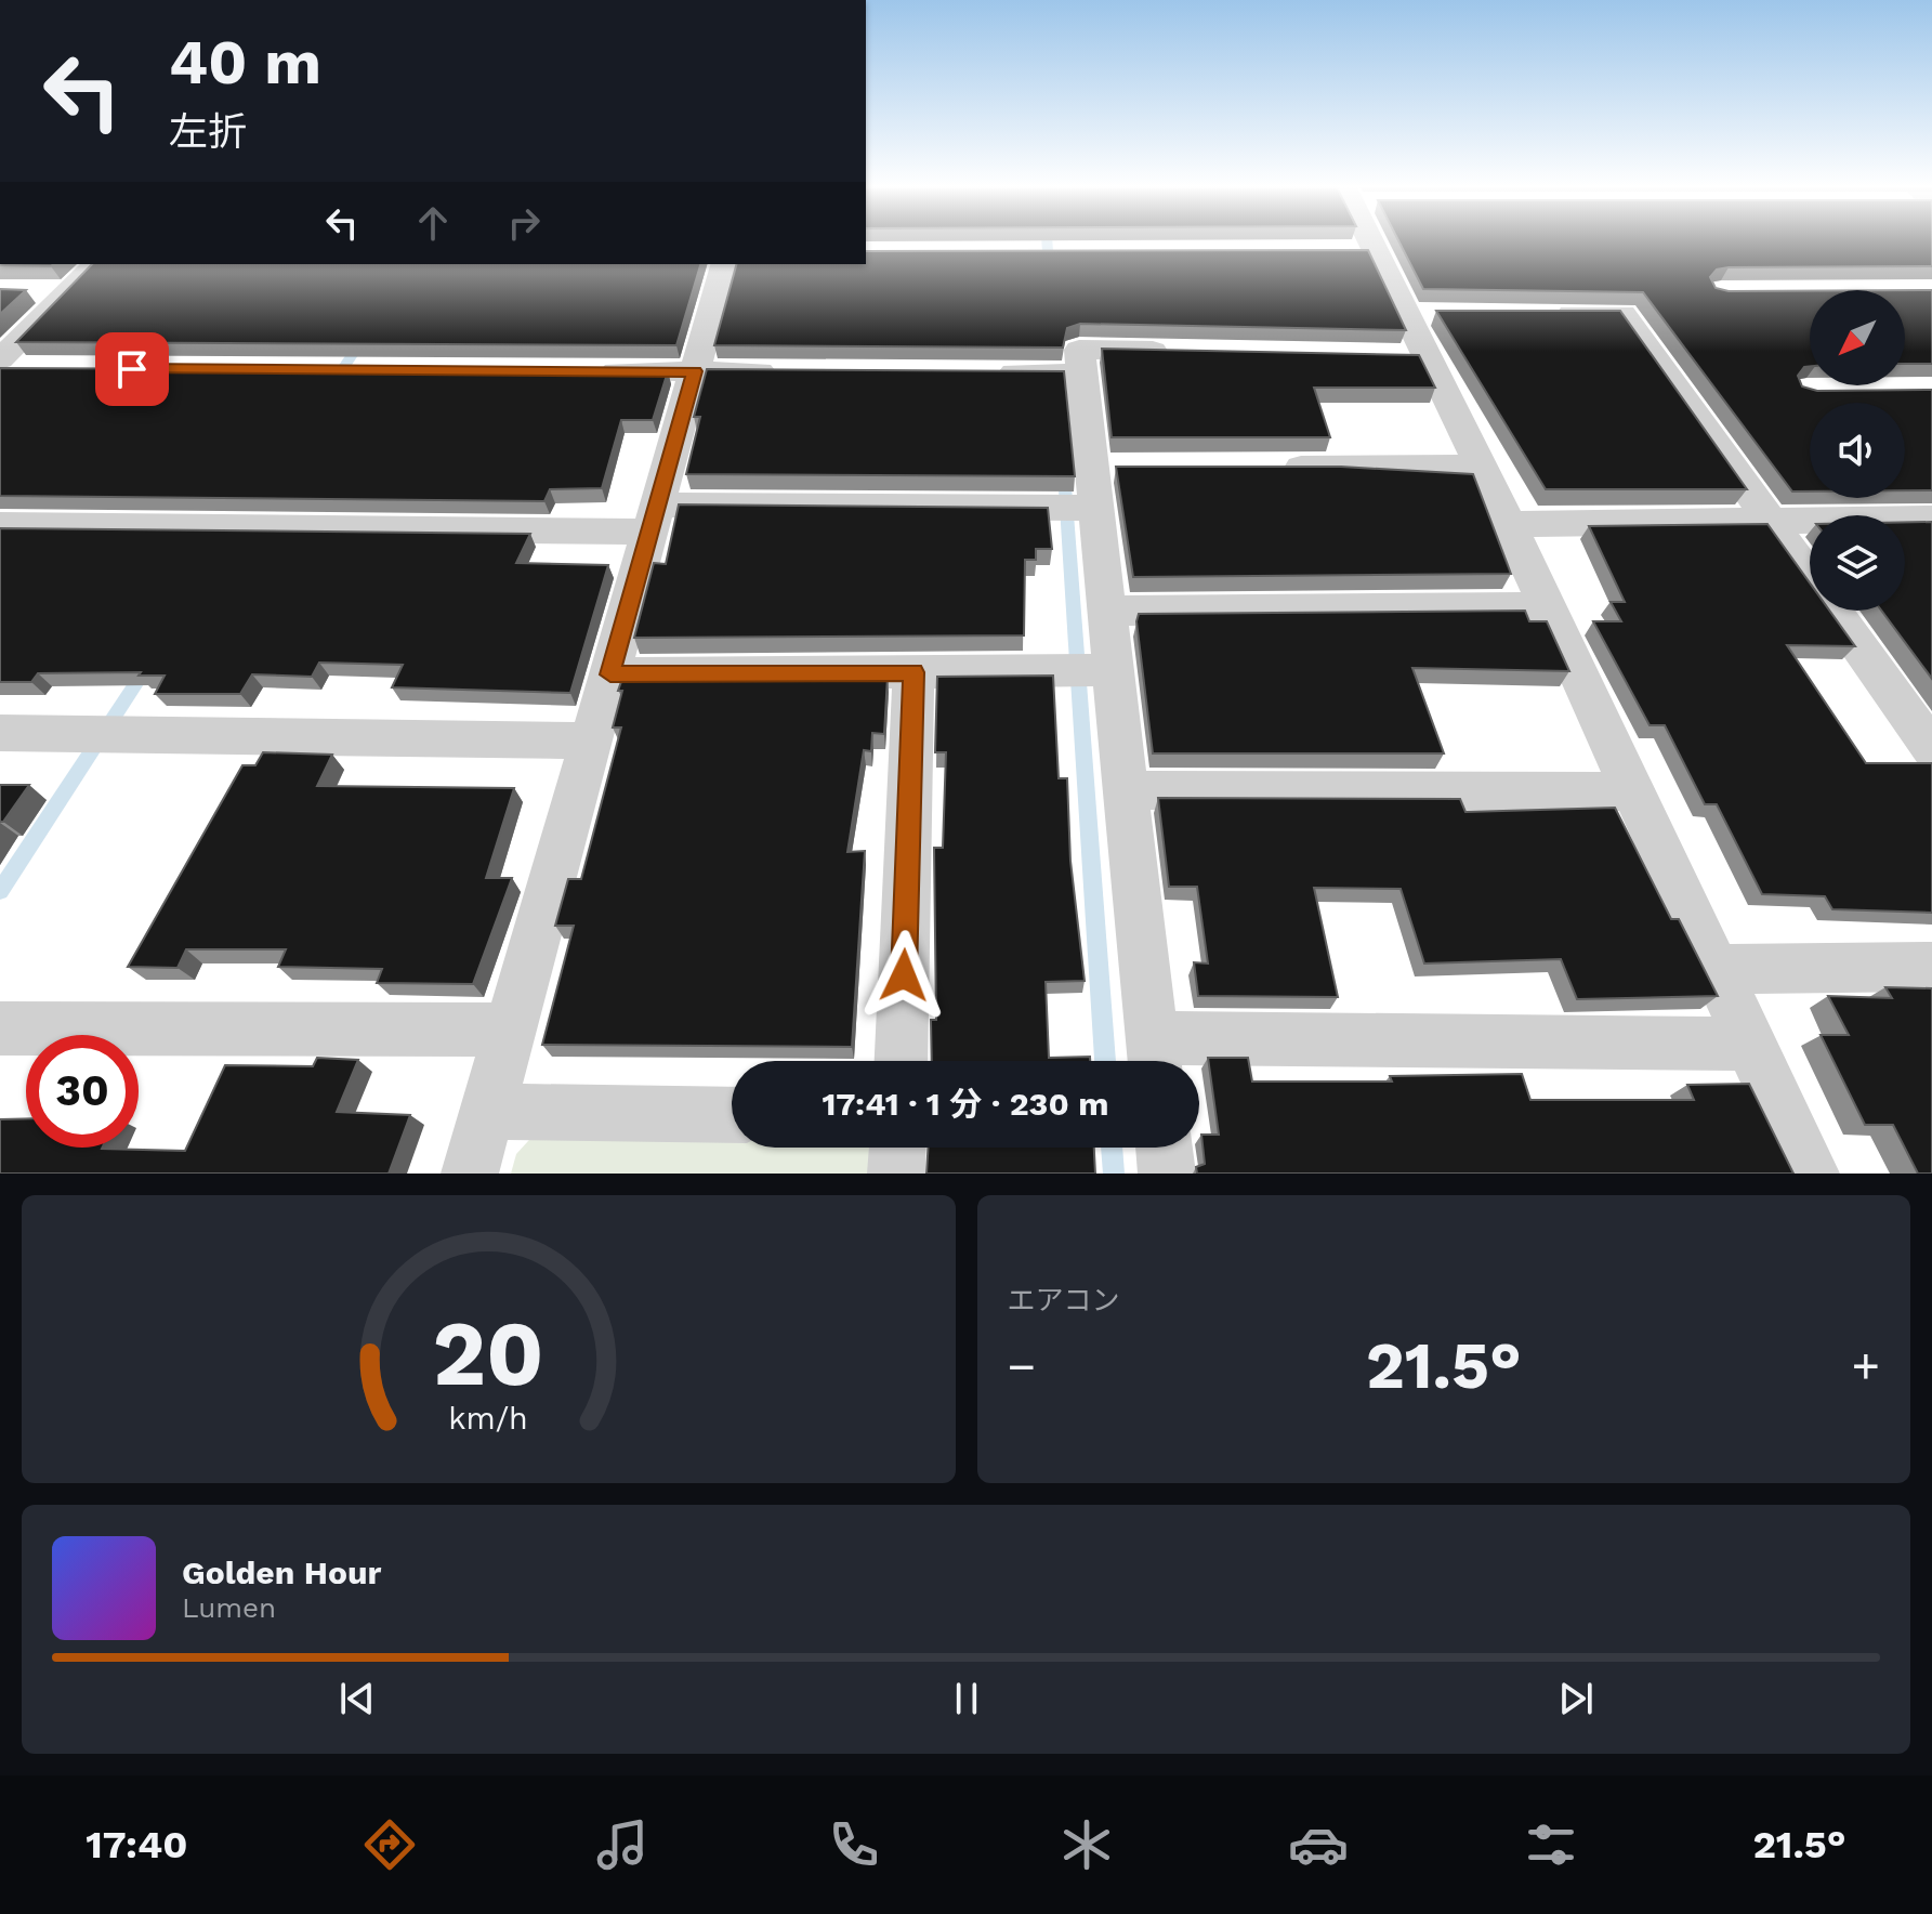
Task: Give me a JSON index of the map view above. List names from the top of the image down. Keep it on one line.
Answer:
{"north":"bottom left","page":{"turn":["40 m","左折"],"limit":"30","trip":"17:41 · 1 分 · 230 m","tile":"エアコン","heat":["−","21.5°","+"],"song":["Golden Hour","Lumen"],"tabs":["17:40","21.5°"],"gauge":["20","km/h"]}}
